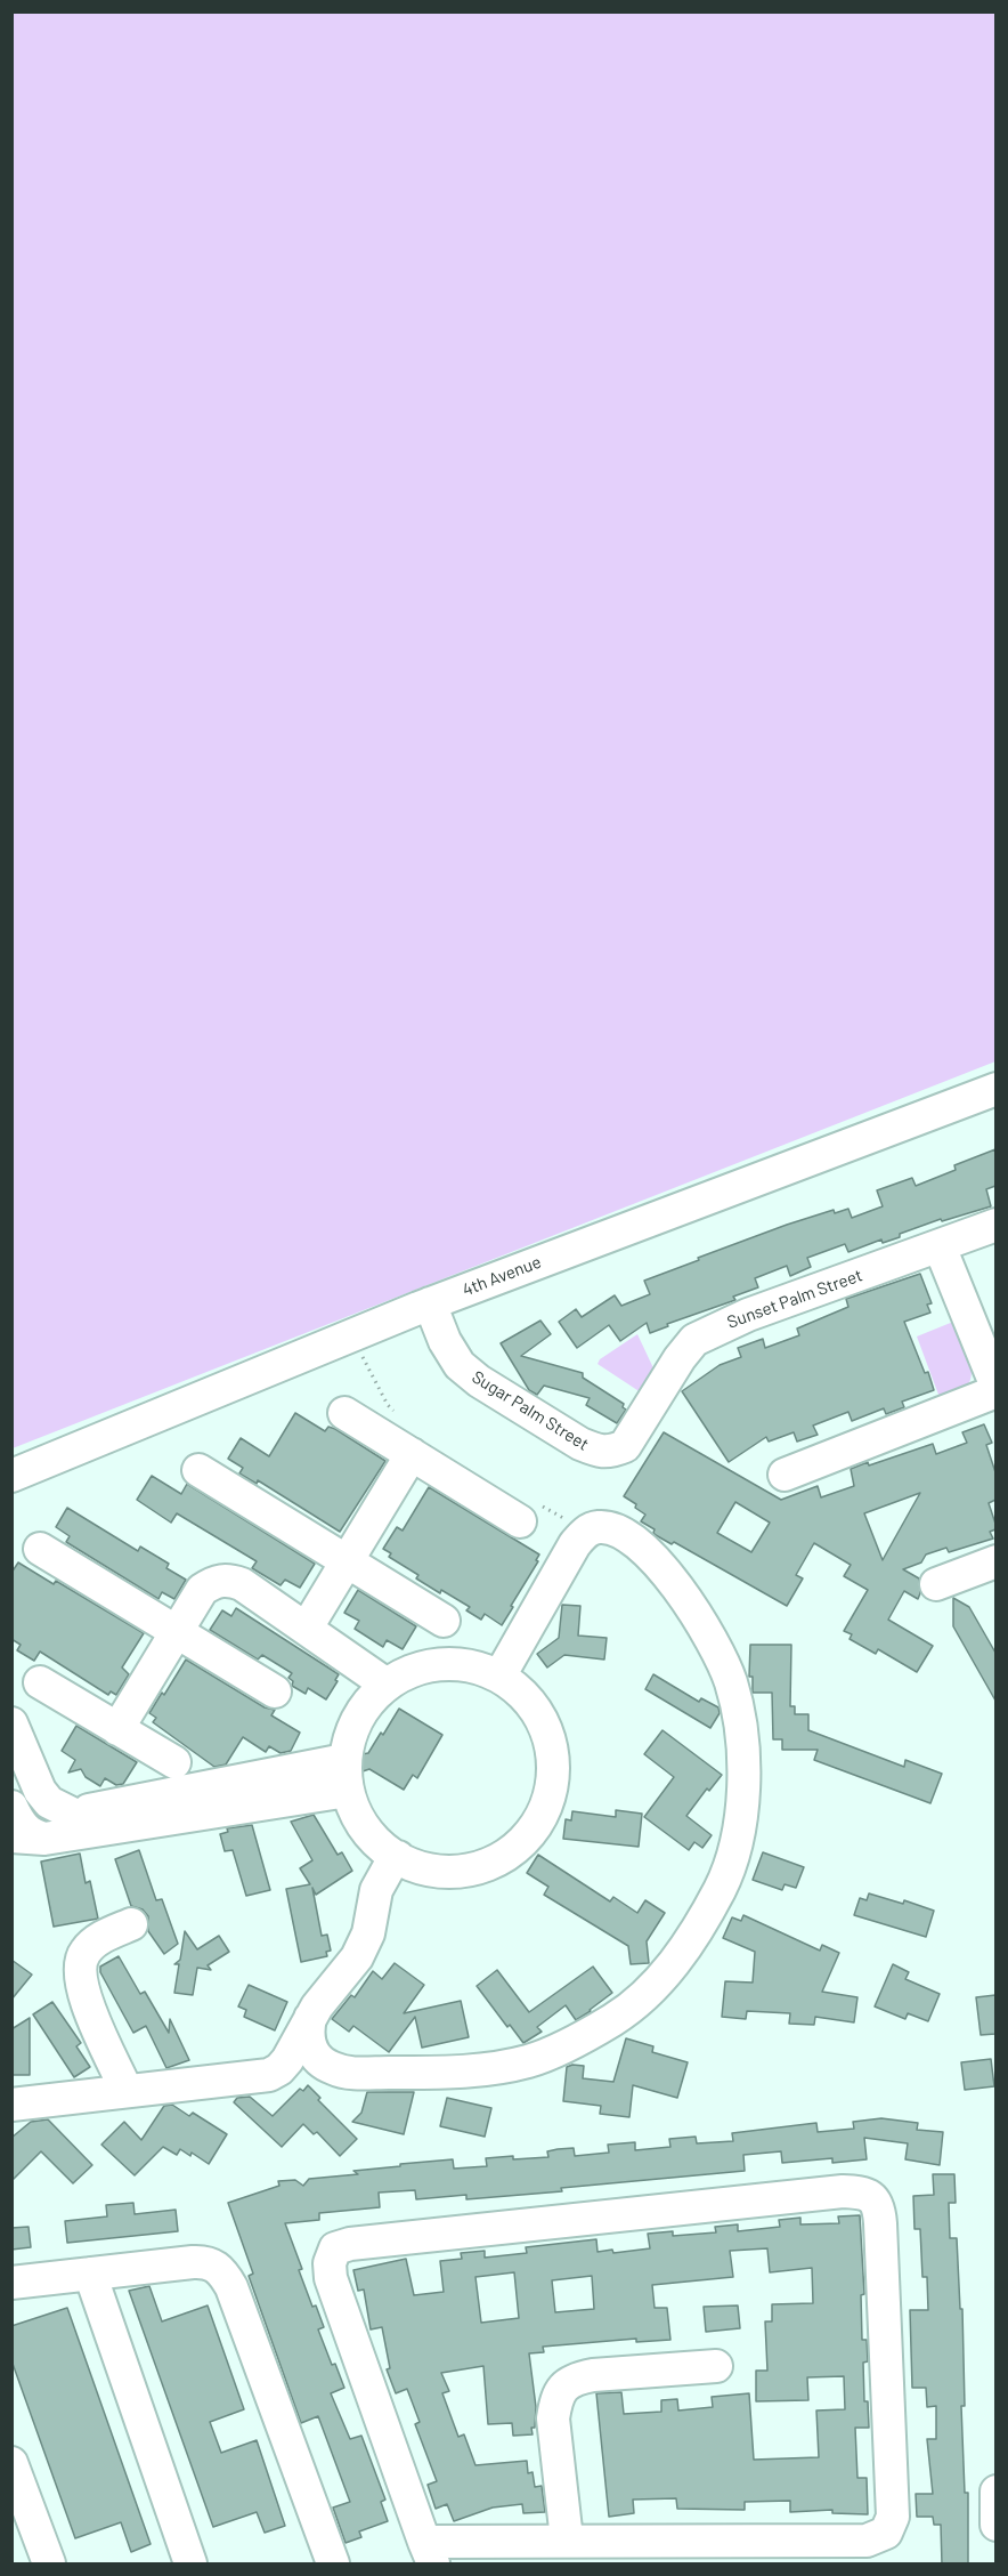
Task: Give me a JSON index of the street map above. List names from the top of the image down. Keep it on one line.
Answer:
{"streets":{"street":["4th Avenue","Sunset Palm Street","Sugar Palm Street"]},"crossings":[["4th Avenue","Sugar Palm Street"],["Sunset Palm Street","Sugar Palm Street"]]}
